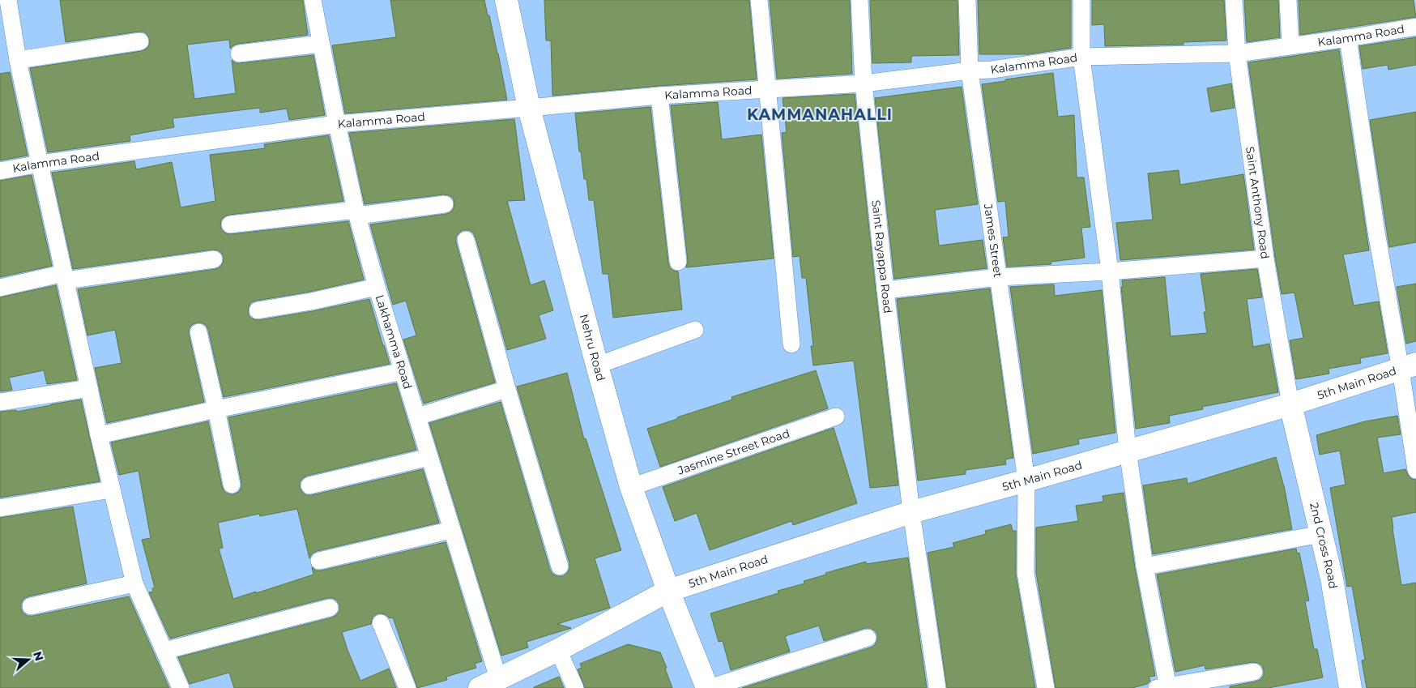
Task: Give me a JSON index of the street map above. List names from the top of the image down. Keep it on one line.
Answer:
{"streets":{"street":["Kalamma Road","Saint Anthony Road","James Street","Saint Rayappa Road","Lakhamma Road","Nehru Road","5th Main Road","Jasmine Street Road","2nd Cross Road"]},"crossings":[["Kalamma Road","Saint Anthony Road"],["Kalamma Road","James Street"],["Kalamma Road","Saint Rayappa Road"],["Kalamma Road","Lakhamma Road"],["Kalamma Road","Nehru Road"],["Saint Anthony Road","5th Main Road"],["Saint Anthony Road","2nd Cross Road"],["James Street","5th Main Road"],["Saint Rayappa Road","5th Main Road"],["Lakhamma Road","5th Main Road"],["Nehru Road","5th Main Road"],["Nehru Road","Jasmine Street Road"],["5th Main Road","2nd Cross Road"]],"districts":["KAMMANAHALLI"],"north":"right"}
